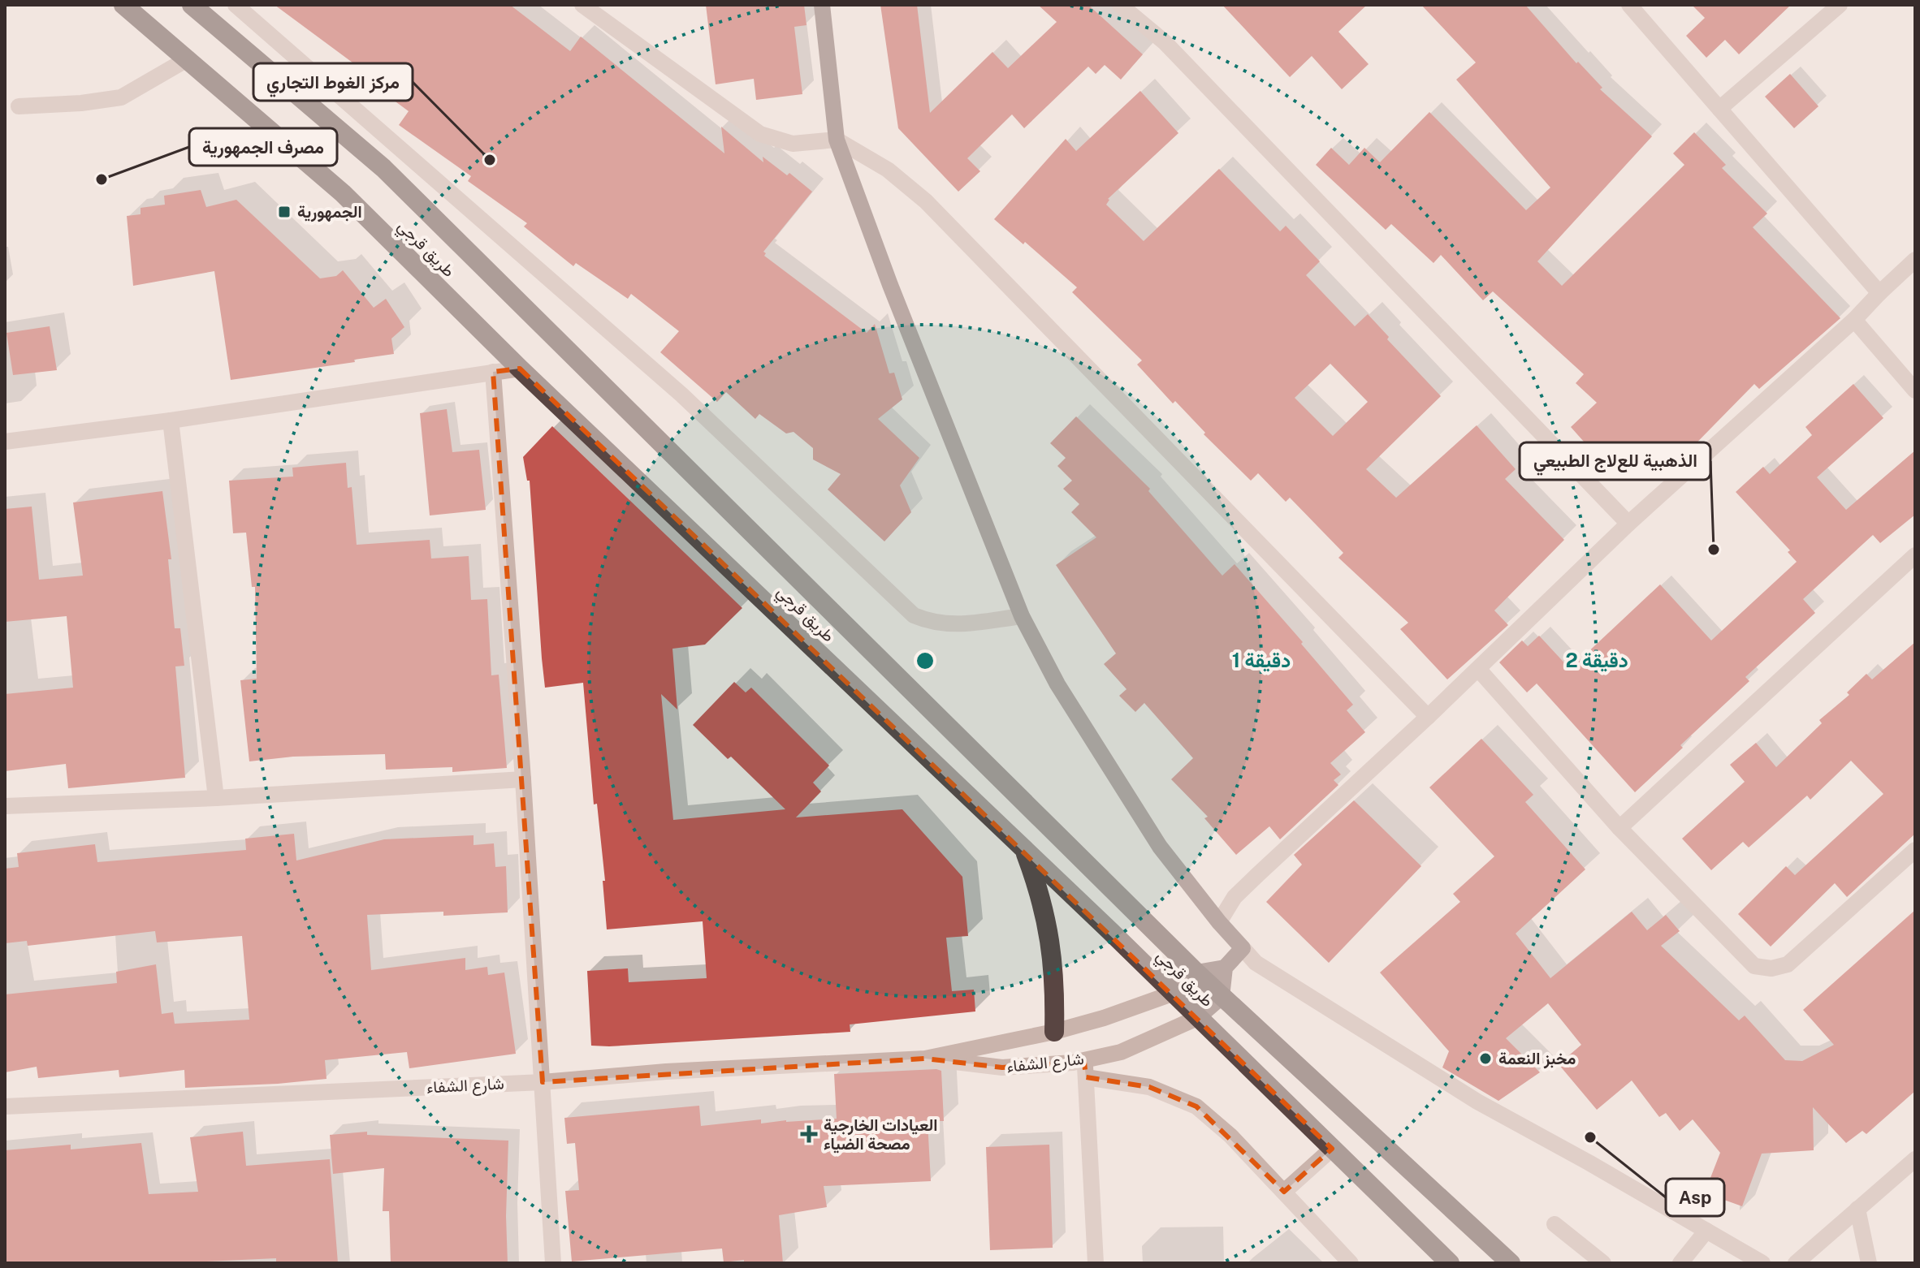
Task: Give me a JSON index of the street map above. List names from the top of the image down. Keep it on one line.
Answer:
{"streets":{"highway":["طريق قرجي"],"street":["شارع الشفاء"]},"crossings":[["طريق قرجي","شارع الشفاء"]],"places":{"other":["مركز الغوط التجاري","مصرف الجمهورية","الذهبية للعﻻج الطبيعي","مخبز النعمة","Asp"],"transit":["الجمهورية"],"health":["العيادات الخارجية مصحة الضياء"]},"rings":["1 دقيقة","2 دقيقة"]}
